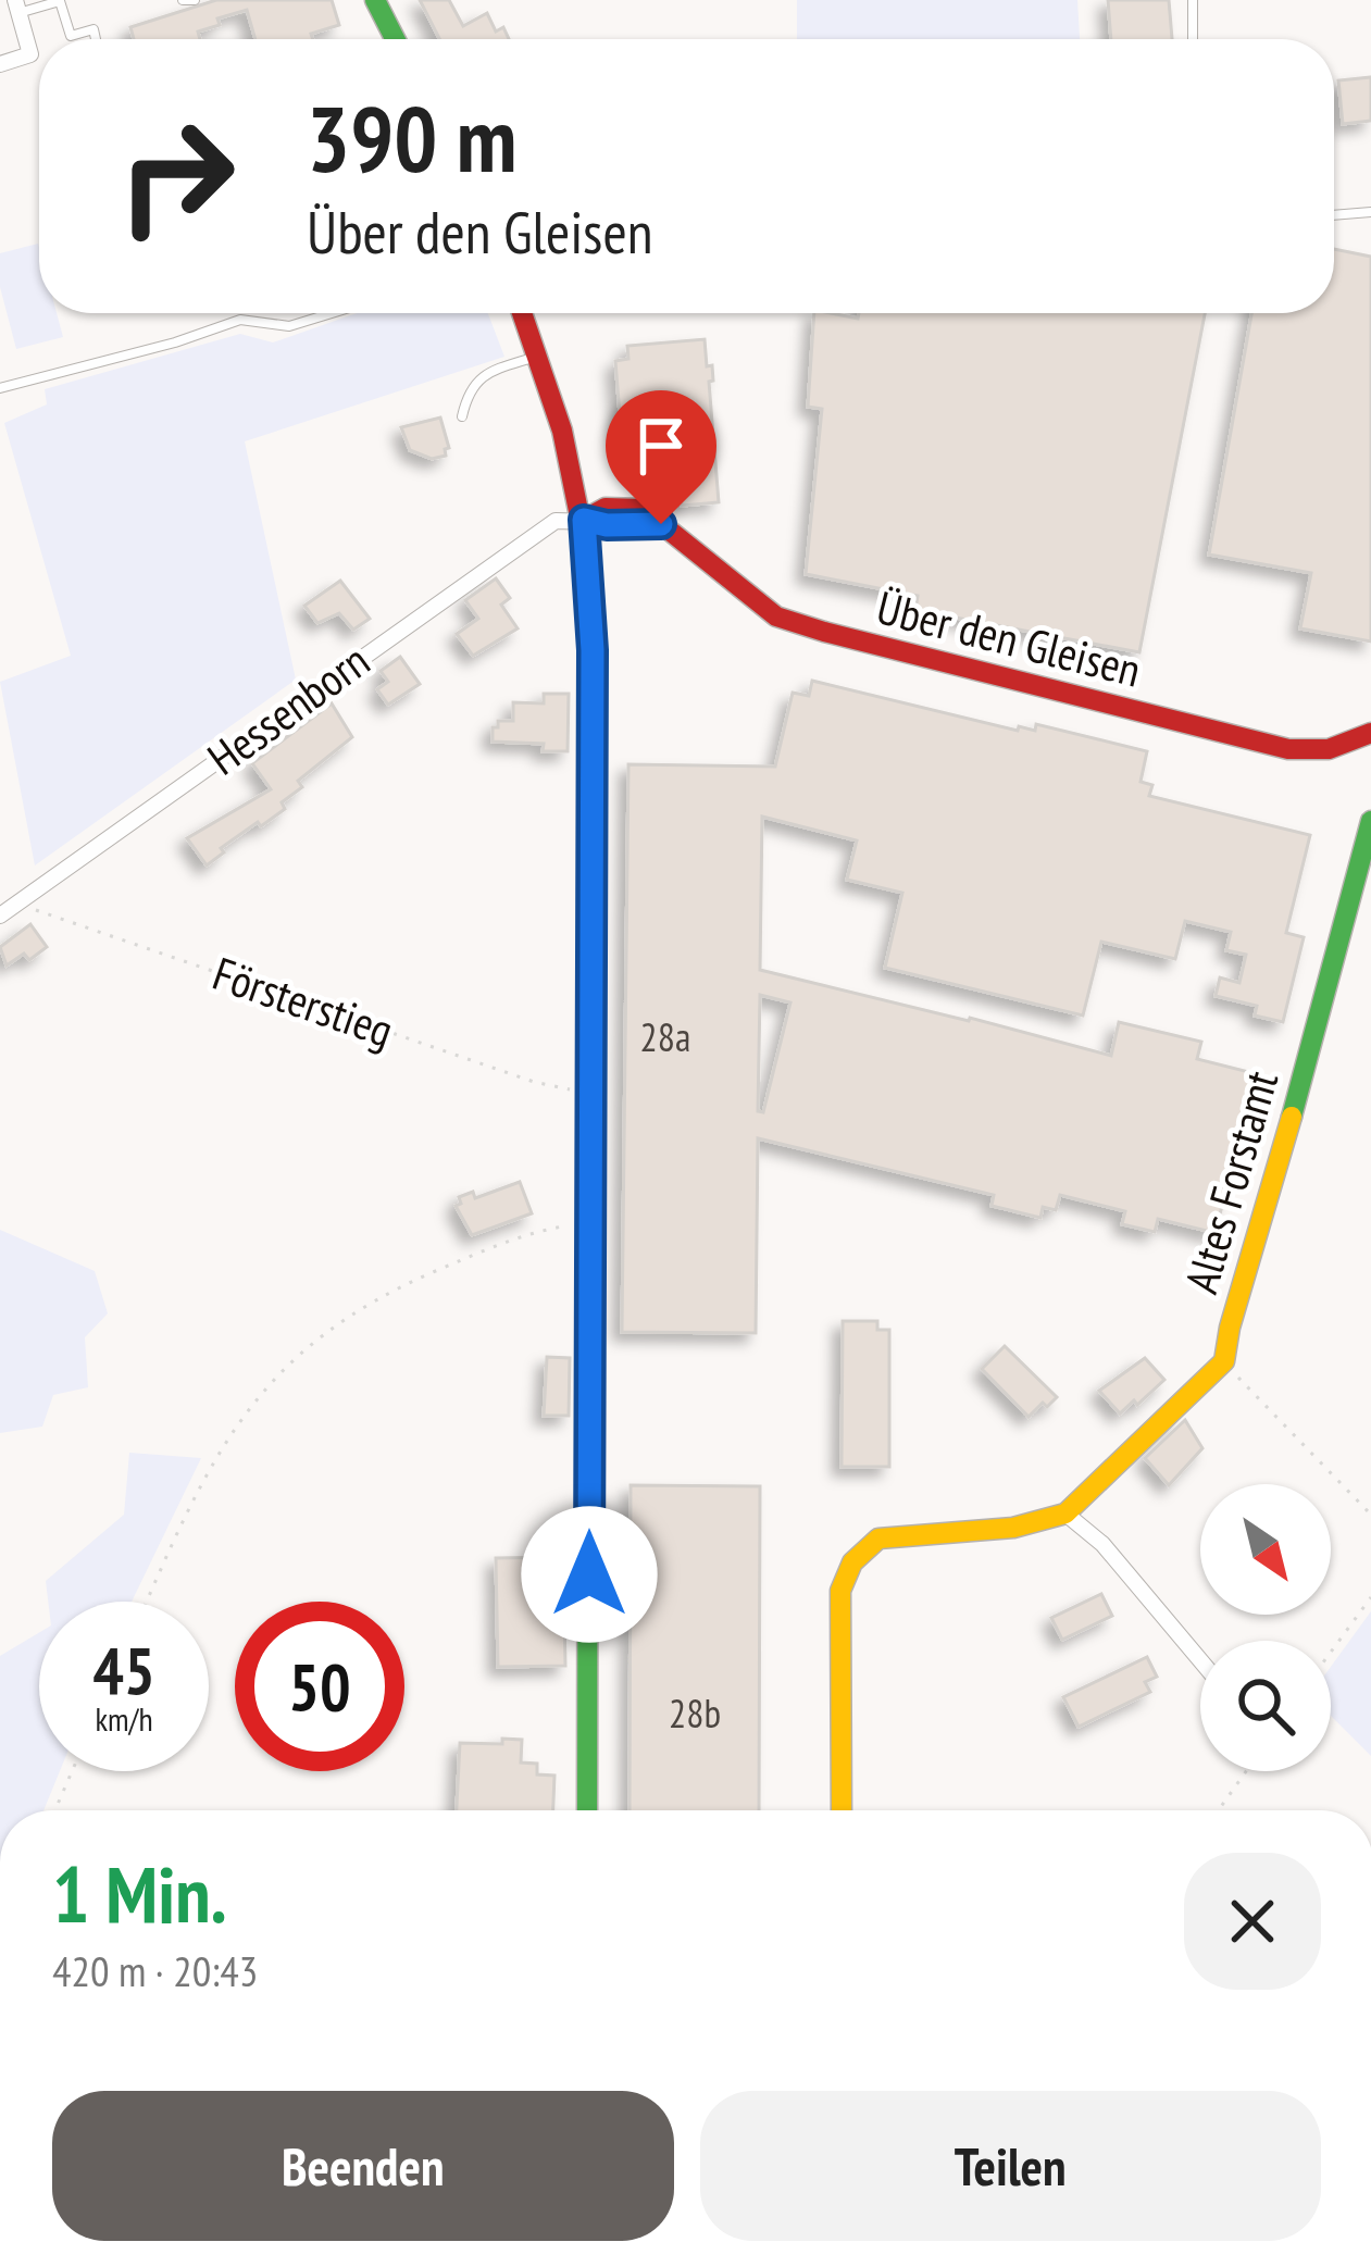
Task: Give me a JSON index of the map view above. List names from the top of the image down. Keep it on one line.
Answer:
{"streets":{"street":["Über den Gleisen","Hessenborn","Altes Forstamt"],"path":["Försterstieg"]},"crossings":[["Über den Gleisen","Hessenborn"],["Hessenborn","Försterstieg"]],"house_numbers":["28a","28b"],"north":"bottom right","page":{"turn":["390 m","Über den Gleisen"],"speed":"45 km/h","limit":"50","heading":["1 Min.","420 m · 20:43"],"buttons":["Beenden","Teilen"]}}
